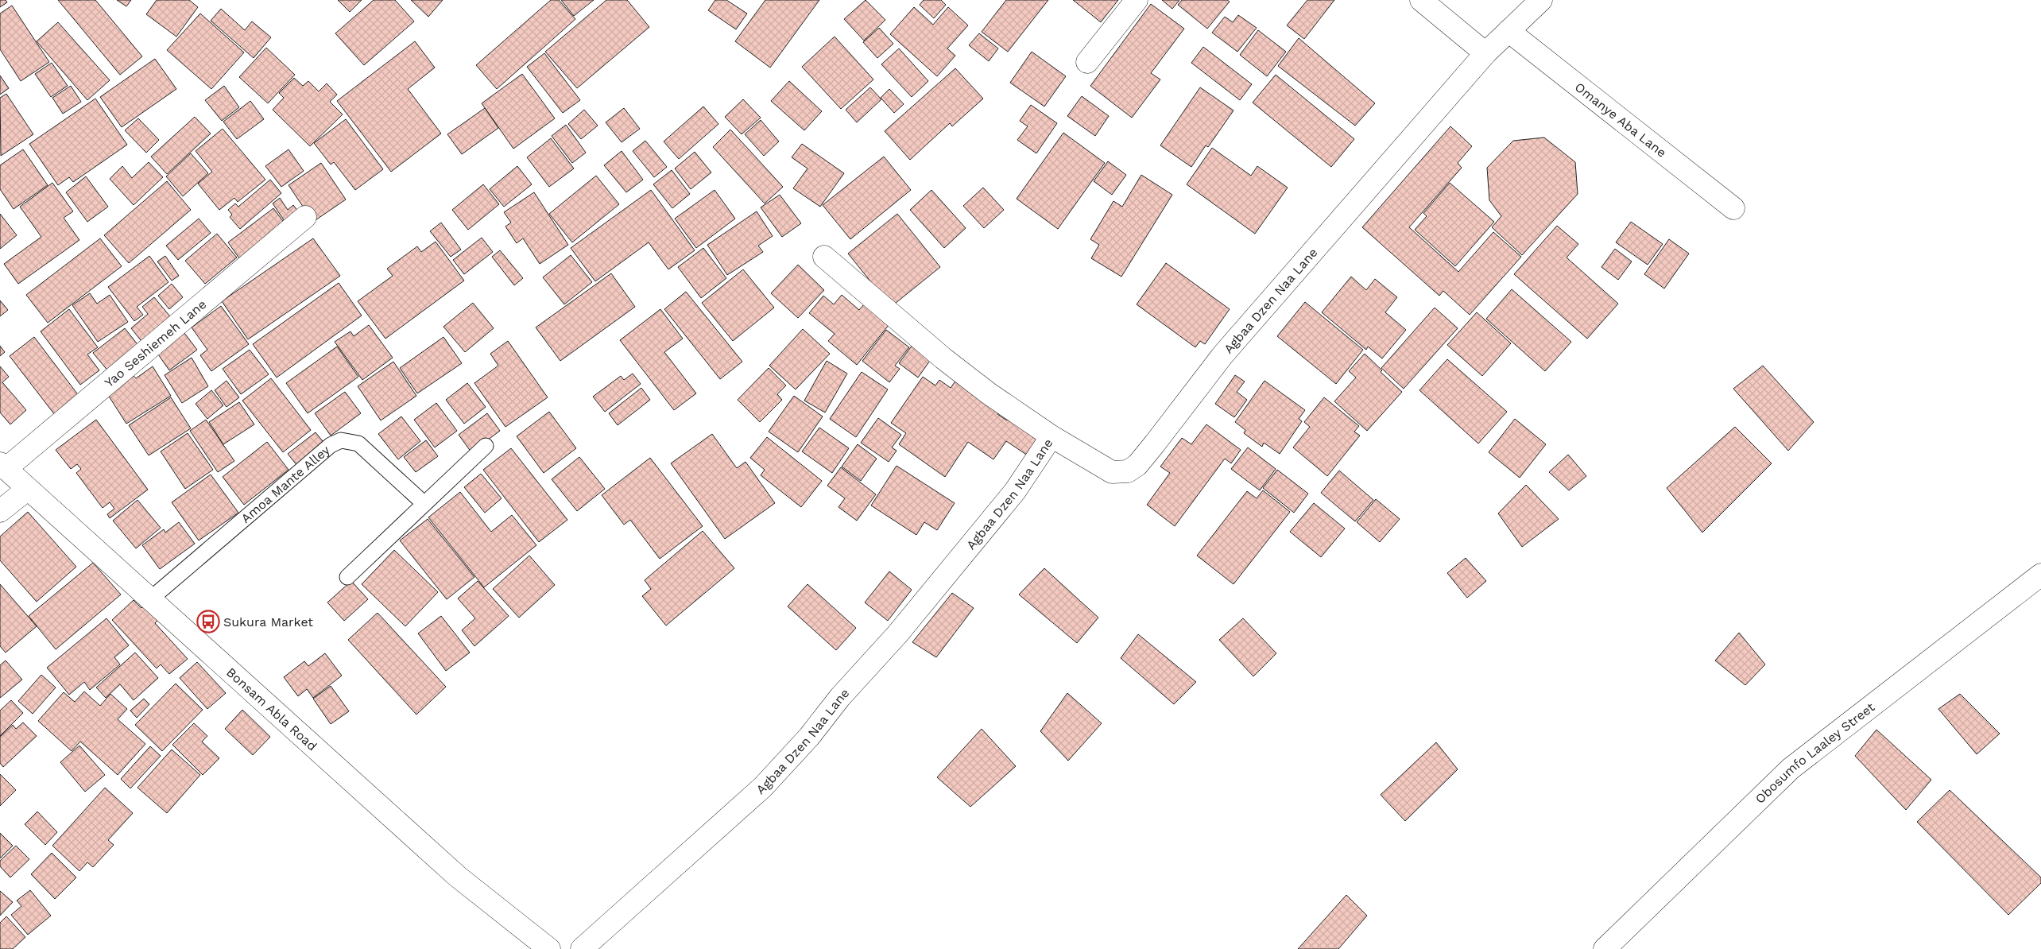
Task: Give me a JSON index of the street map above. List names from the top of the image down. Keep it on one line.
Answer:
{"streets":{"street":["Omanye Aba Lane","Agbaa Dzen Naa Lane","Yao Seshiemeh Lane","Bonsam Abla Road","Obosumfo Laaley Street"],"lane":["Amoa Mante Alley"]},"crossings":[["Omanye Aba Lane","Agbaa Dzen Naa Lane"],["Yao Seshiemeh Lane","Bonsam Abla Road"],["Amoa Mante Alley","Bonsam Abla Road"]],"places":{"bus stop":["Sukura Market"]}}
